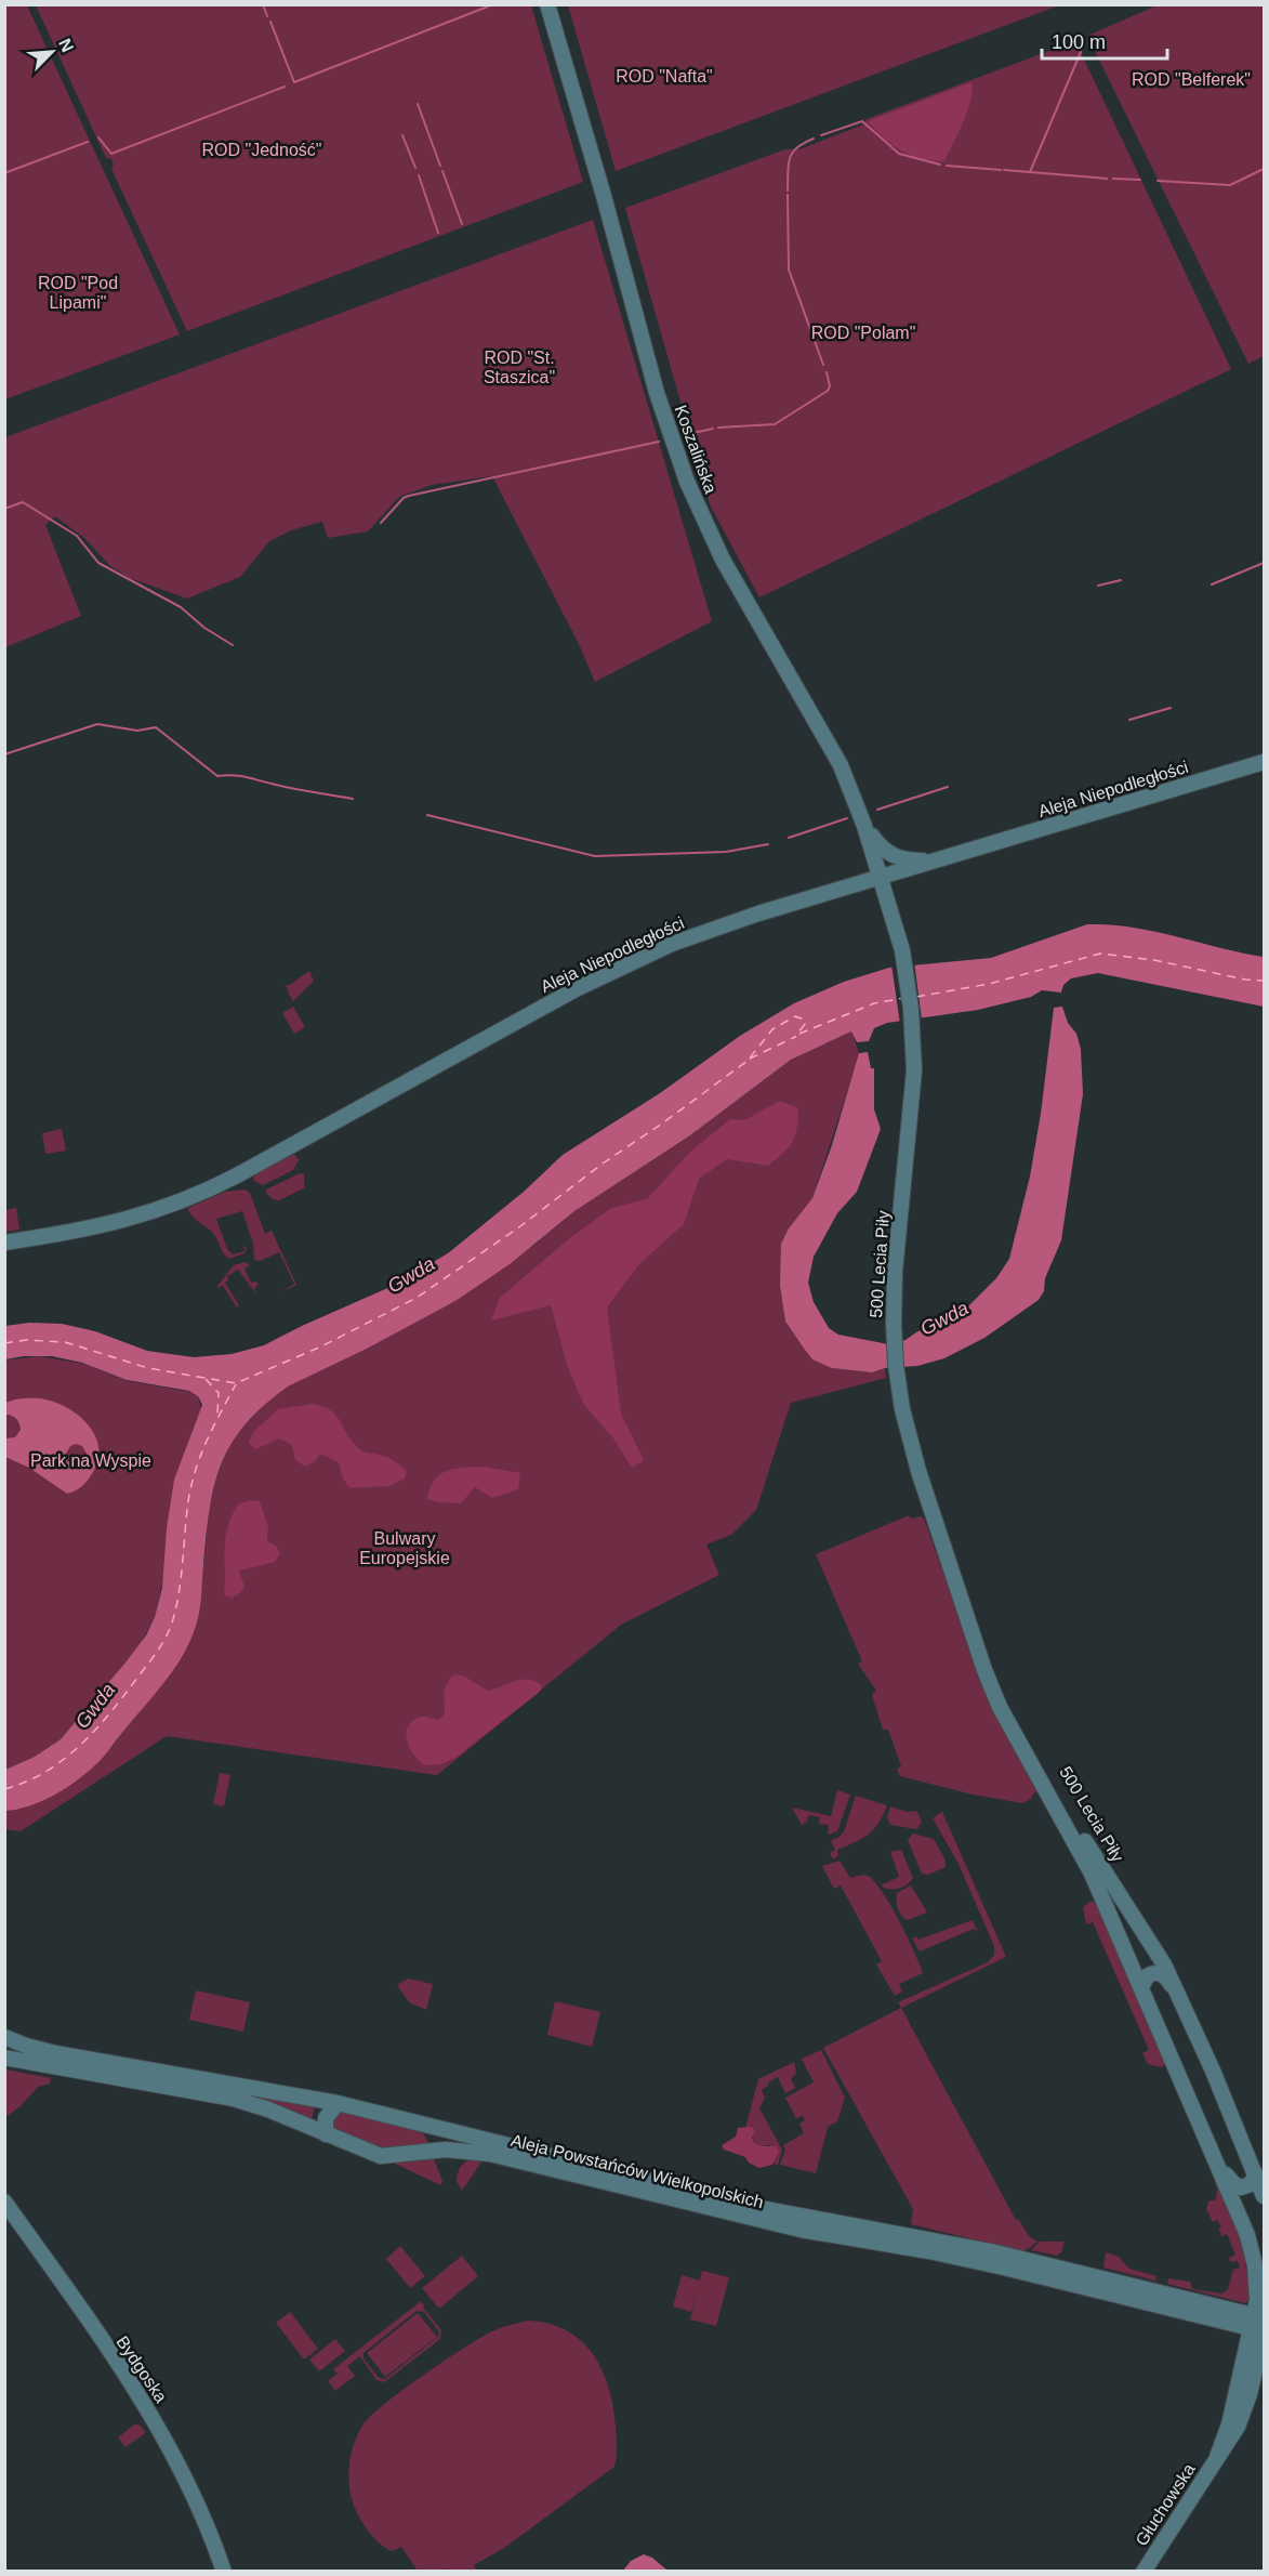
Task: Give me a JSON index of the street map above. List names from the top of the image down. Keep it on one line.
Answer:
{"streets":{"street":["Koszalińska","Aleja Niepodległości","500 Lecia Piły","Aleja Powstańców Wielkopolskich","Bydgoska","Głuchowska"]},"crossings":[["Koszalińska","Aleja Niepodległości"],["Koszalińska","500 Lecia Piły"],["Aleja Niepodległości","500 Lecia Piły"],["500 Lecia Piły","Aleja Powstańców Wielkopolskich"],["500 Lecia Piły","Głuchowska"],["Aleja Powstańców Wielkopolskich","Głuchowska"]],"water":["Gwda"],"parks":["ROD \"Nafta\"","ROD \"Belferek\"","ROD \"Jedność\"","ROD \"Pod Lipami\"","ROD \"Polam\"","ROD \"St. Staszica\"","Park na Wyspie","Bulwary Europejskie"],"scale_bar":"100 m","north":"top right"}
